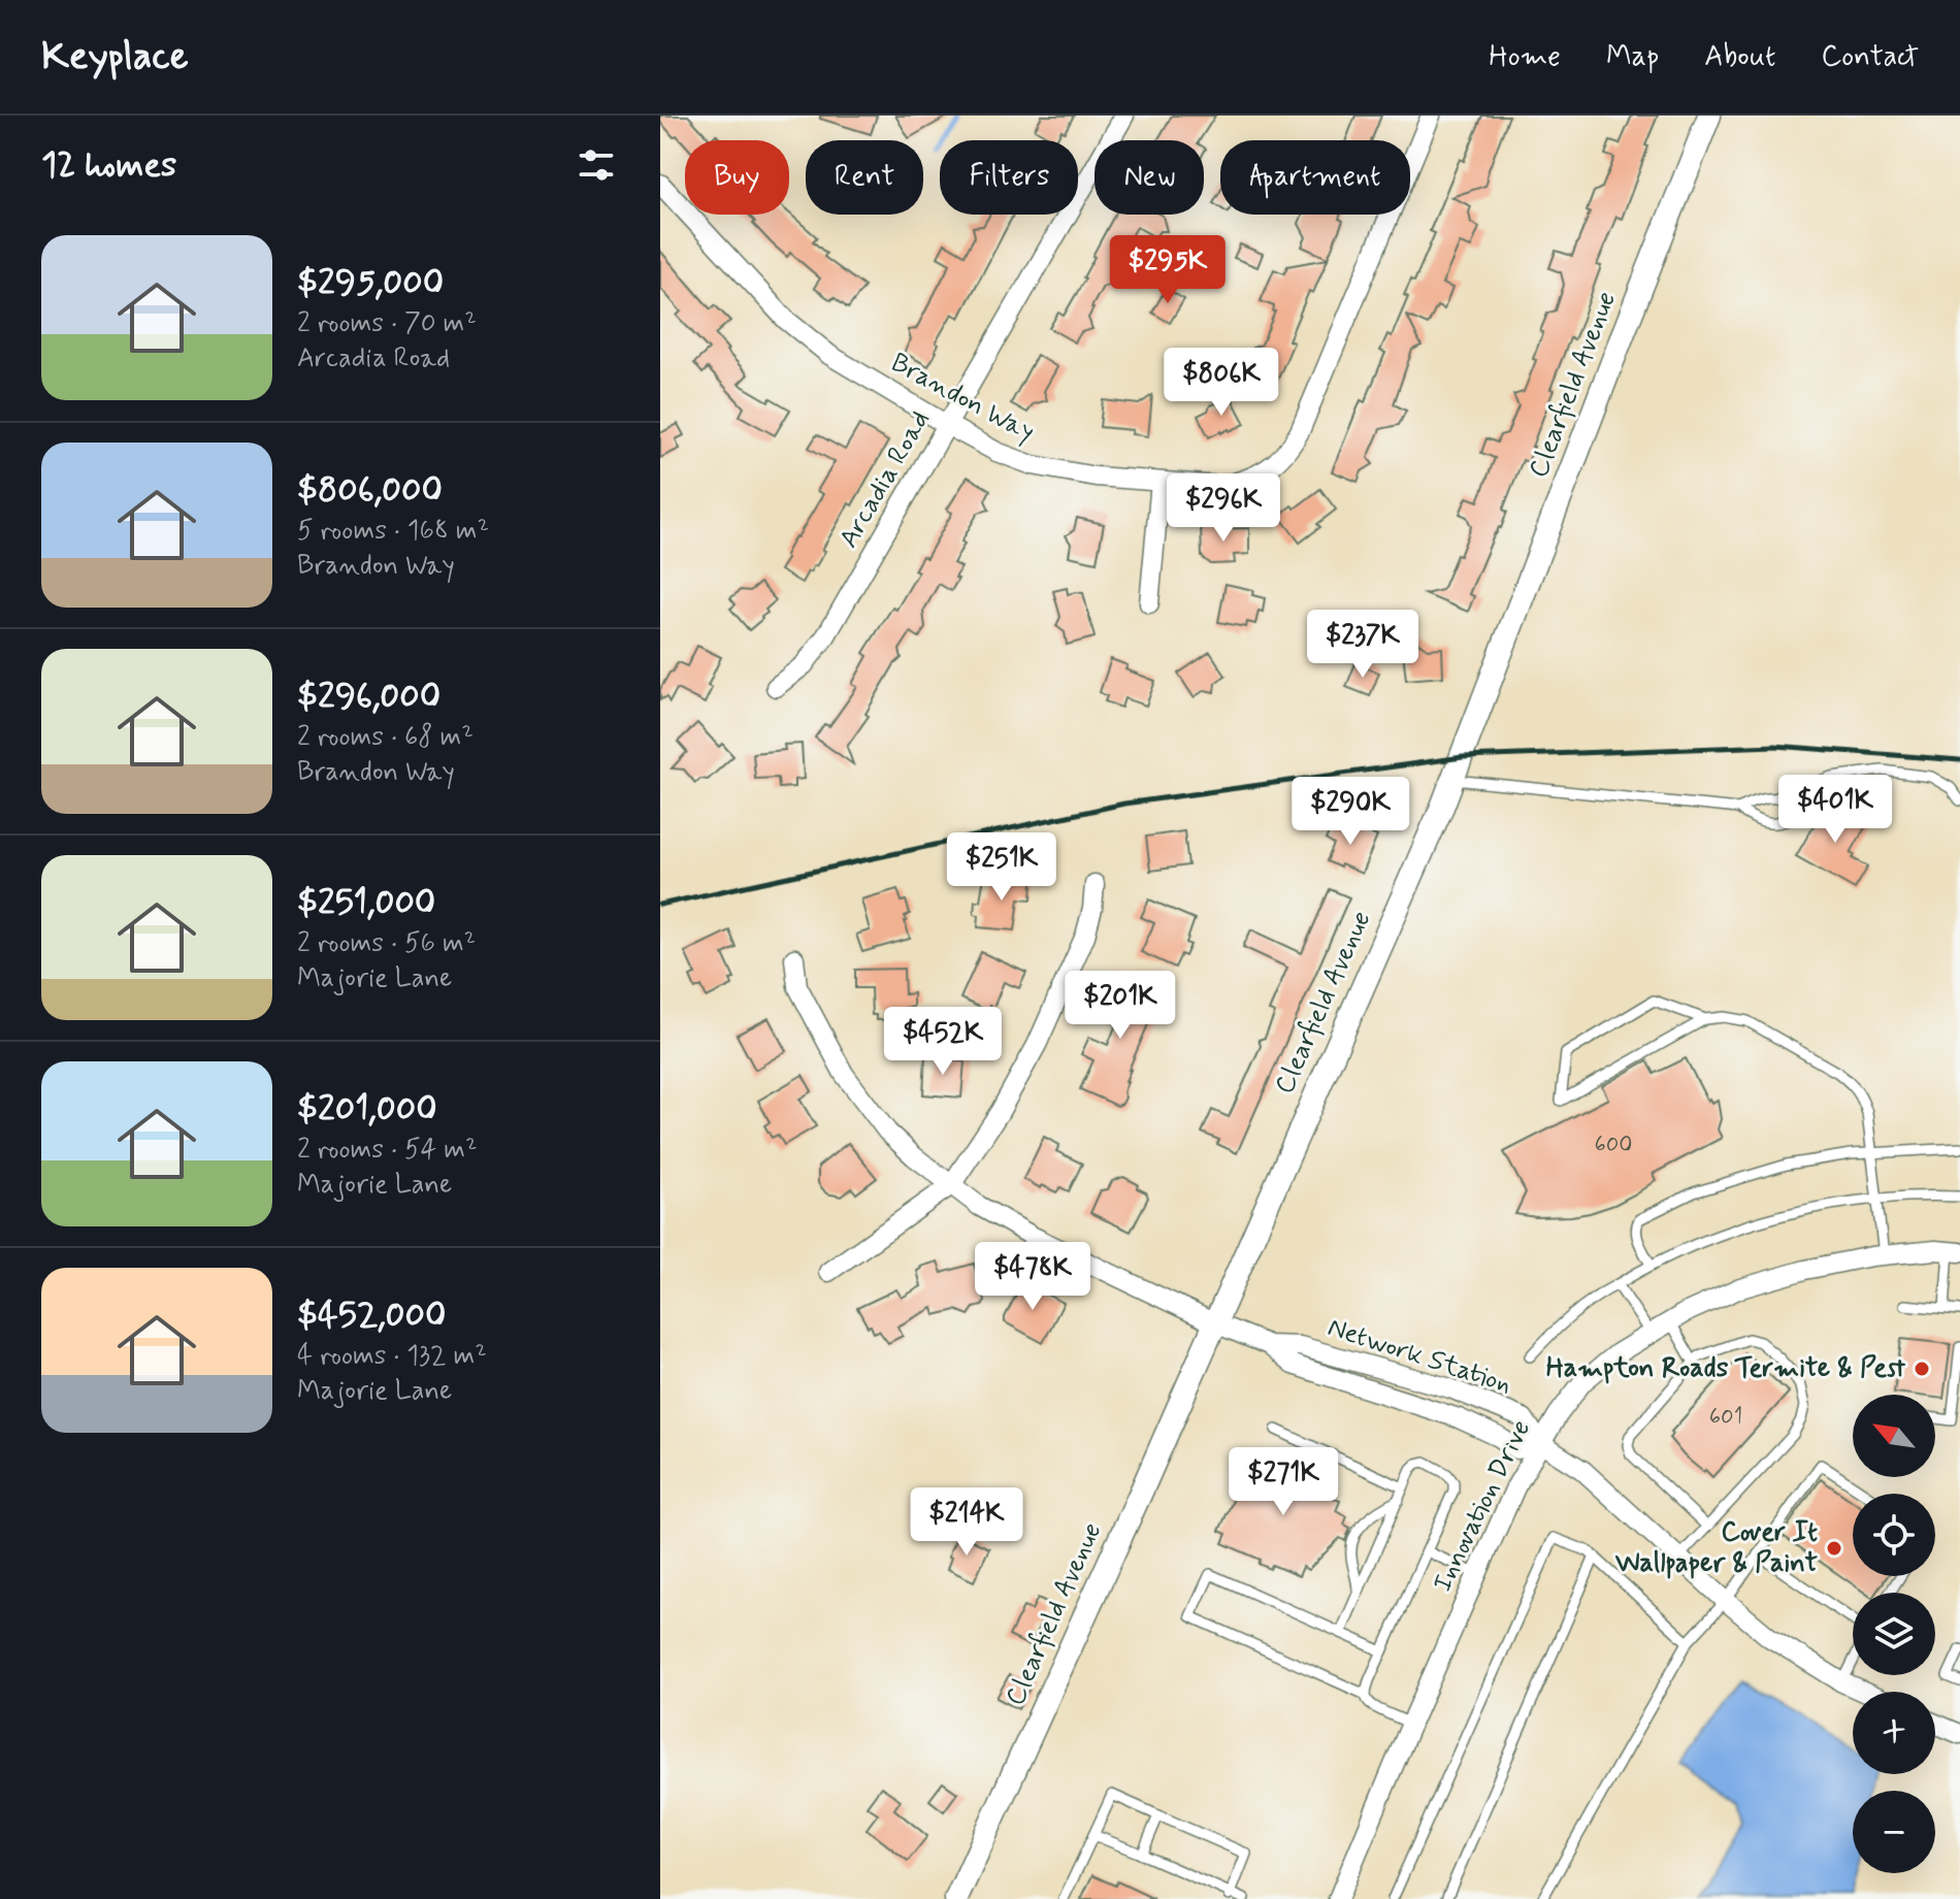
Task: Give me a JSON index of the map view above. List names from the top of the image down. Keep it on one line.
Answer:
{"streets":{"street":["Clearfield Avenue","Brandon Way","Arcadia Road","Network Station","Innovation Drive"]},"crossings":[["Clearfield Avenue","Network Station"],["Brandon Way","Arcadia Road"],["Network Station","Innovation Drive"]],"places":["Hampton Roads Termite & Pest","Cover It Wallpaper & Paint"],"house_numbers":["600","601"],"north":"top left","page":{"header":"Keyplace","nav":["Home","Map","About","Contact"],"heading":"12 homes","chip":["Buy","Rent","Filters","New","Apartment"],"list":[{"name":"$295,000","note":"2 rooms · 70 m² · Arcadia Road"},{"name":"$806,000","note":"5 rooms · 168 m² · Brandon Way"},{"name":"$296,000","note":"2 rooms · 68 m² · Brandon Way"},{"name":"$251,000","note":"2 rooms · 56 m² · Majorie Lane"},{"name":"$201,000","note":"2 rooms · 54 m² · Majorie Lane"},{"name":"$452,000","note":"4 rooms · 132 m² · Majorie Lane"}],"price":["$295K","$806K","$296K","$237K","$401K","$290K","$251K","$201K","$452K","$478K","$271K","$214K"],"map_buttons":["+","−"]}}
